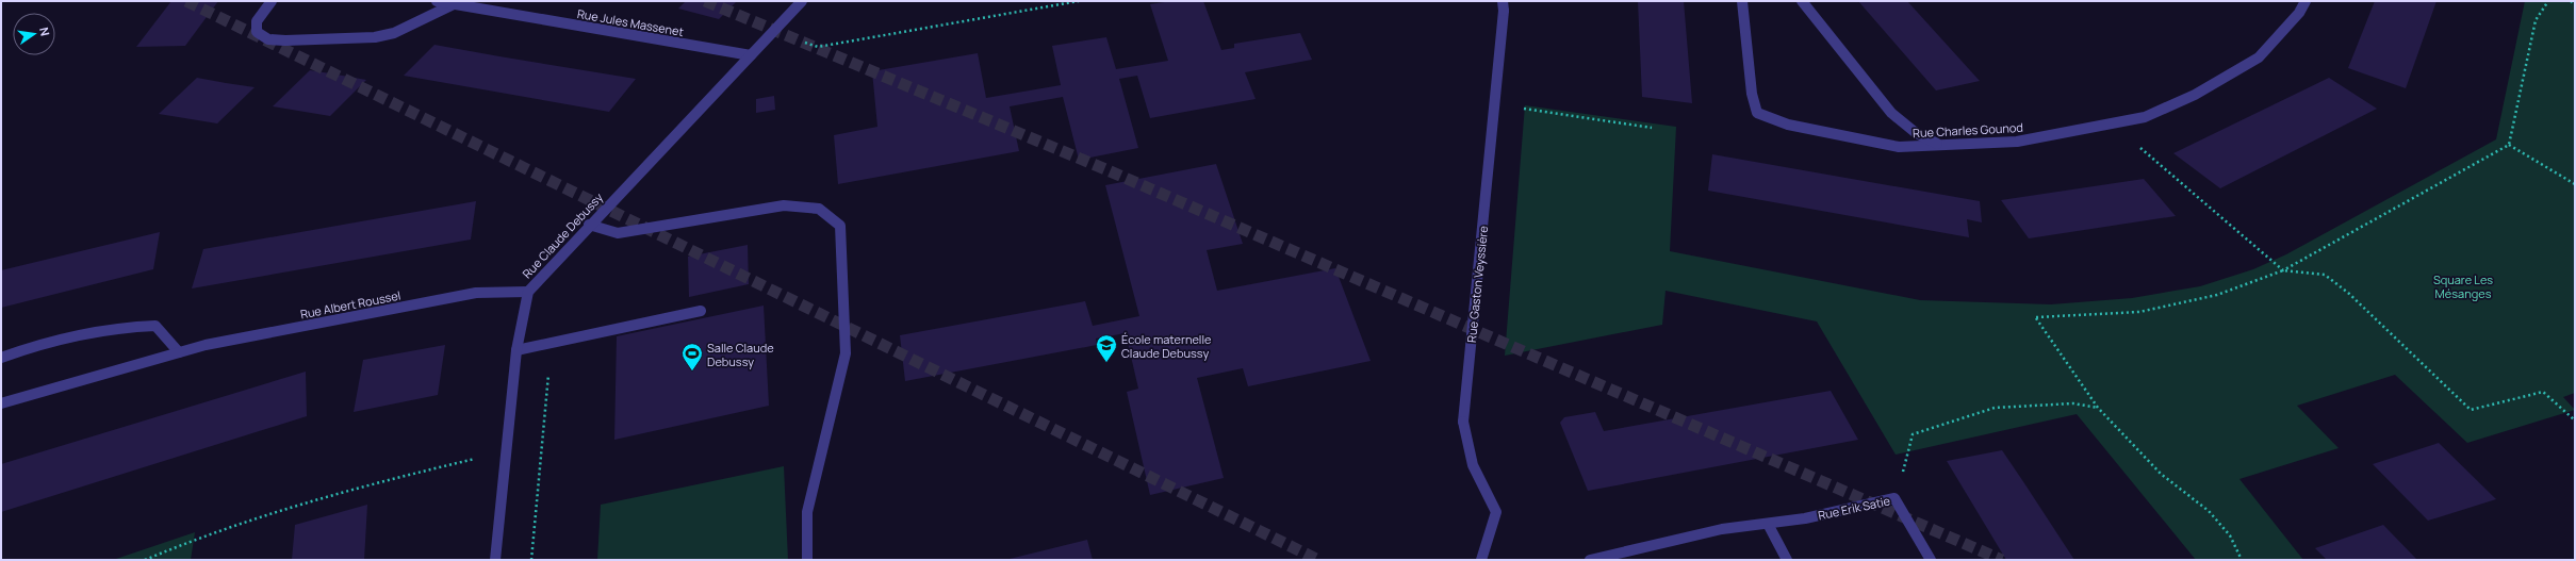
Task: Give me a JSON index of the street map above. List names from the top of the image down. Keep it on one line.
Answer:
{"streets":{"street":["Rue Jules Massenet","Rue Charles Gounod","Rue Claude Debussy","Rue Gaston Veyssière","Rue Albert Roussel","Rue Erik Satie"]},"crossings":[["Rue Jules Massenet","Rue Claude Debussy"],["Rue Claude Debussy","Rue Albert Roussel"]],"parks":["Square Les Mésanges"],"places":{"school or university":["École maternelle Claude Debussy"],"sports":["Salle Claude Debussy"]},"north":"right"}
